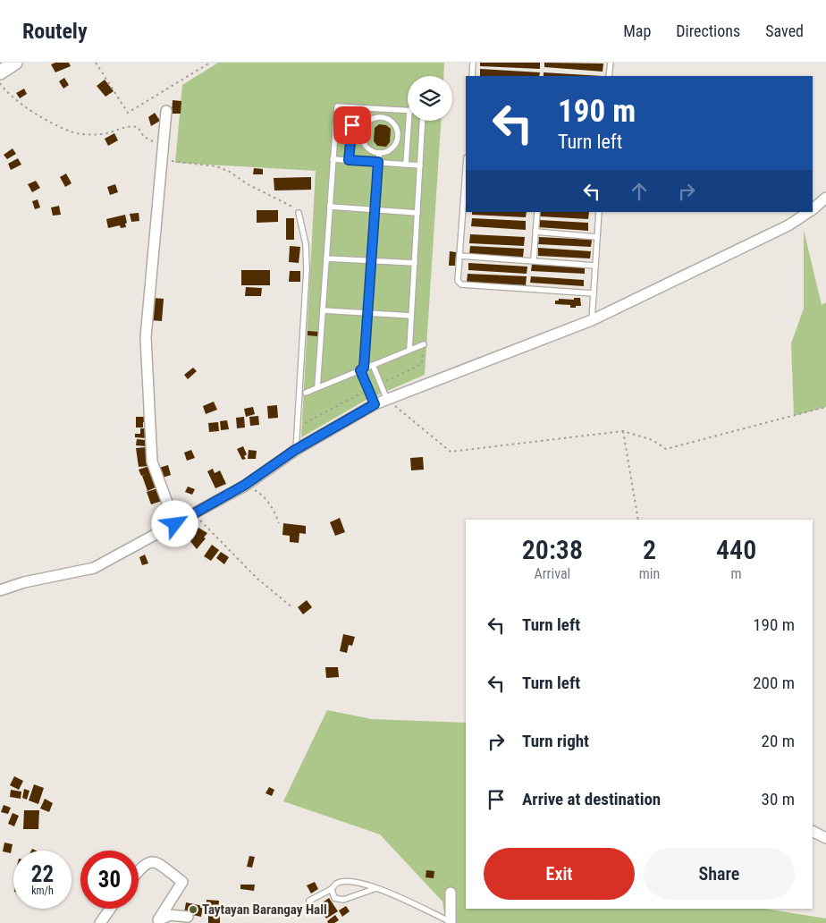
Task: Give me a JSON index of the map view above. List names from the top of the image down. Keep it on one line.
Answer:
{"places":["Taytayan Barangay Hall"],"page":{"header":"Routely","nav":["Map","Directions","Saved"],"turn":["190 m","Turn left"],"eta":["20:38","Arrival","2","min","440","m"],"list":[{"name":"Turn left","value":"190 m"},{"name":"Turn left","value":"200 m"},{"name":"Turn right","value":"20 m"},{"name":"Arrive at destination","value":"30 m"}],"buttons":["Exit","Share"],"speed":"22 km/h","limit":"30"}}
